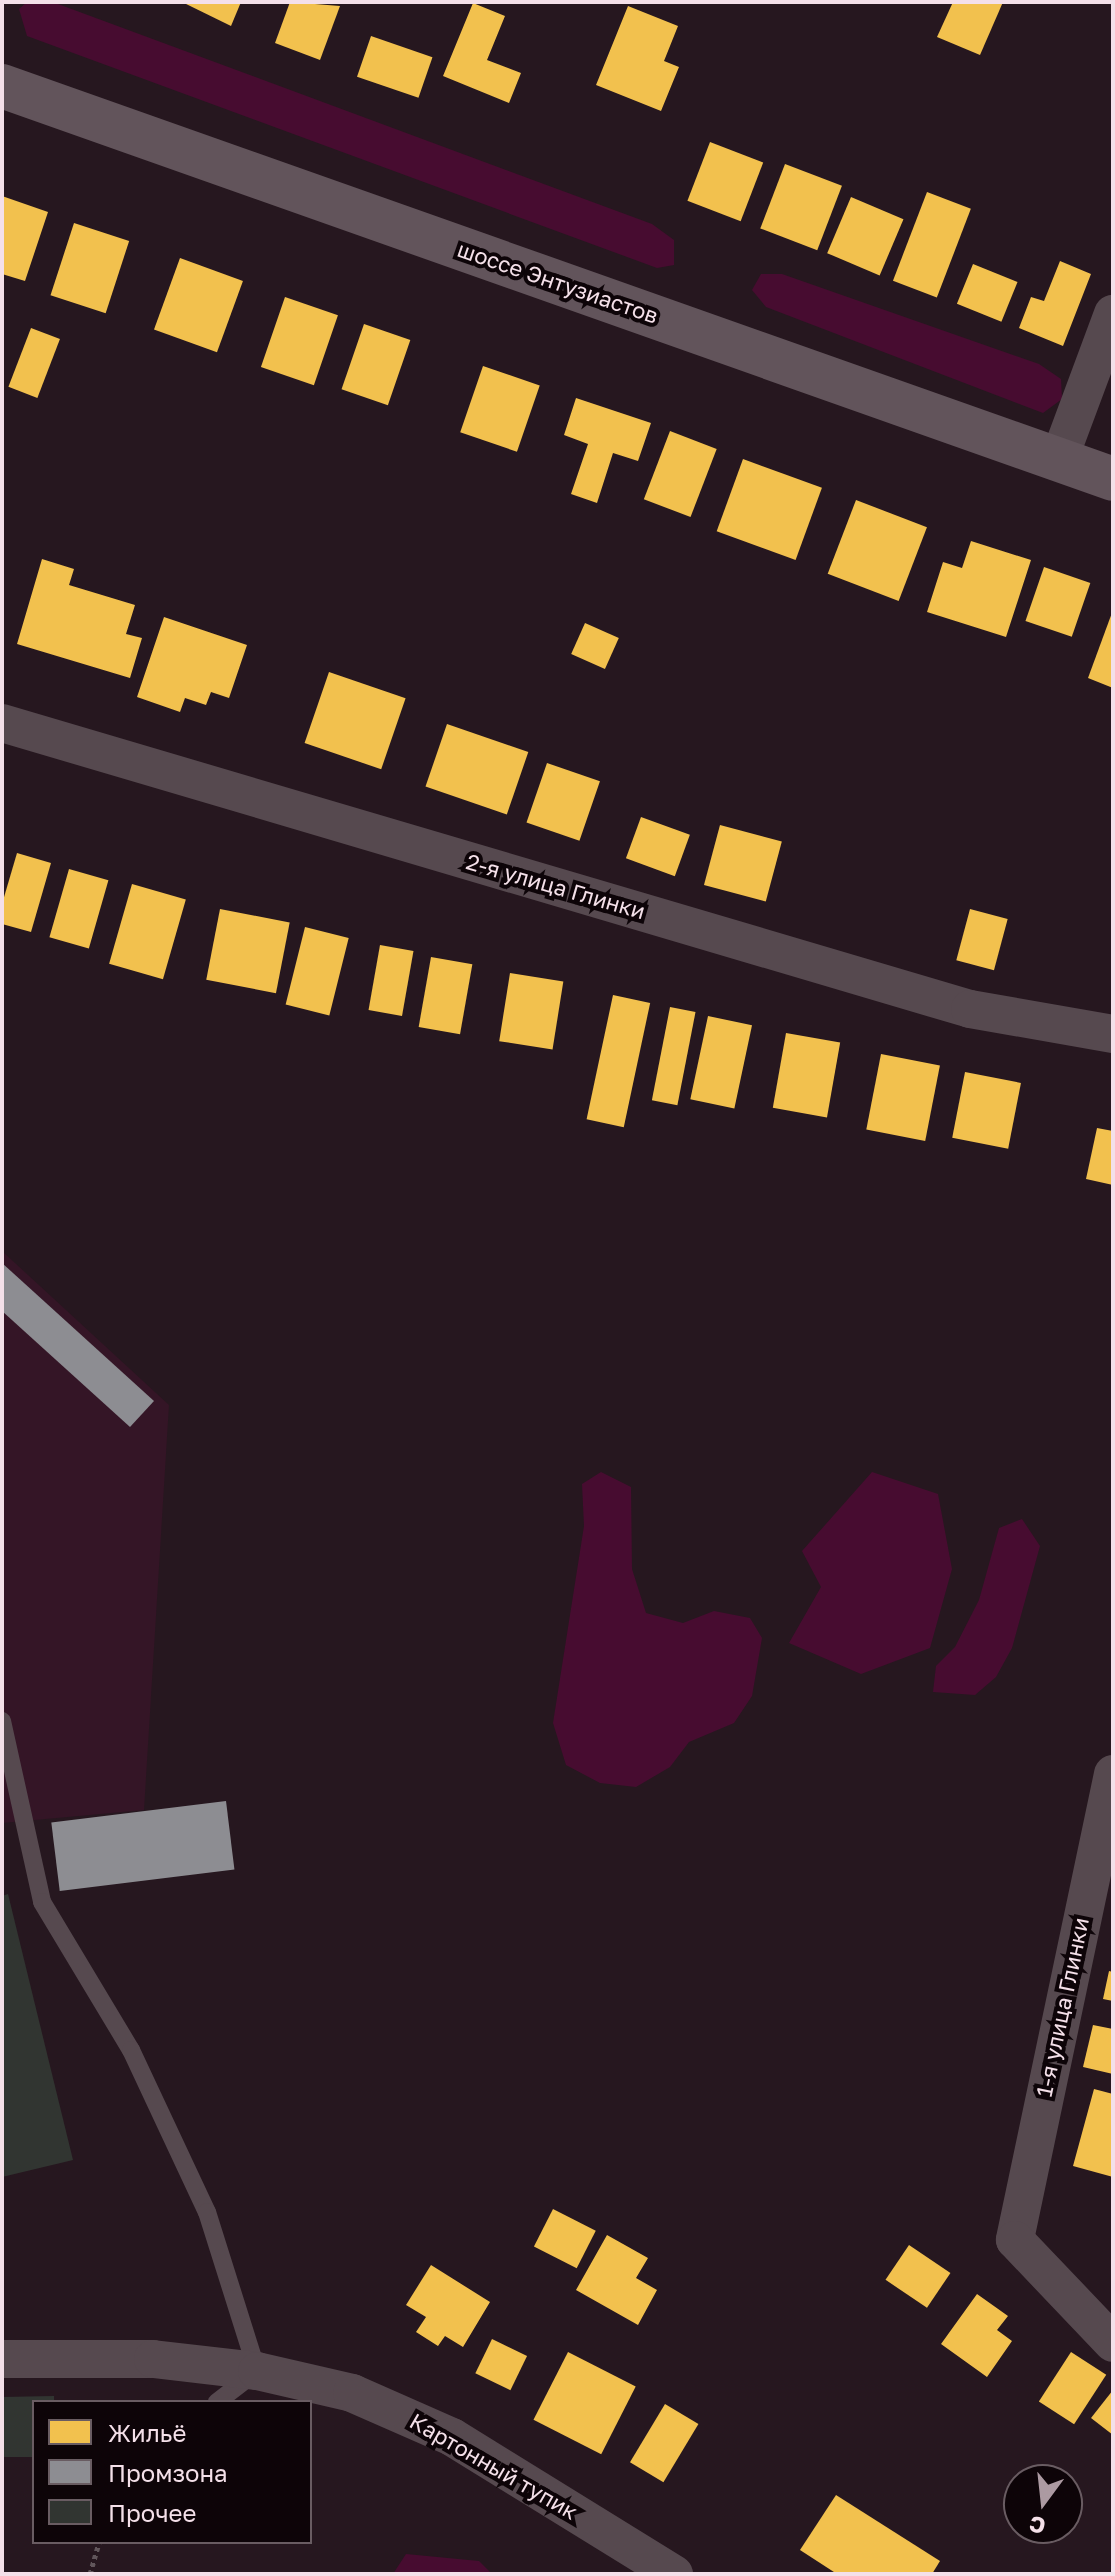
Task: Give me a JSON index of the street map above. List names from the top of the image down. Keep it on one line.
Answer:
{"streets":{"main road":["шоссе Энтузиастов"],"street":["2-я улица Глинки","1-я улица Глинки","Картонный тупик"]},"legend":["Жильё","Промзона","Прочее"],"north":"bottom"}
